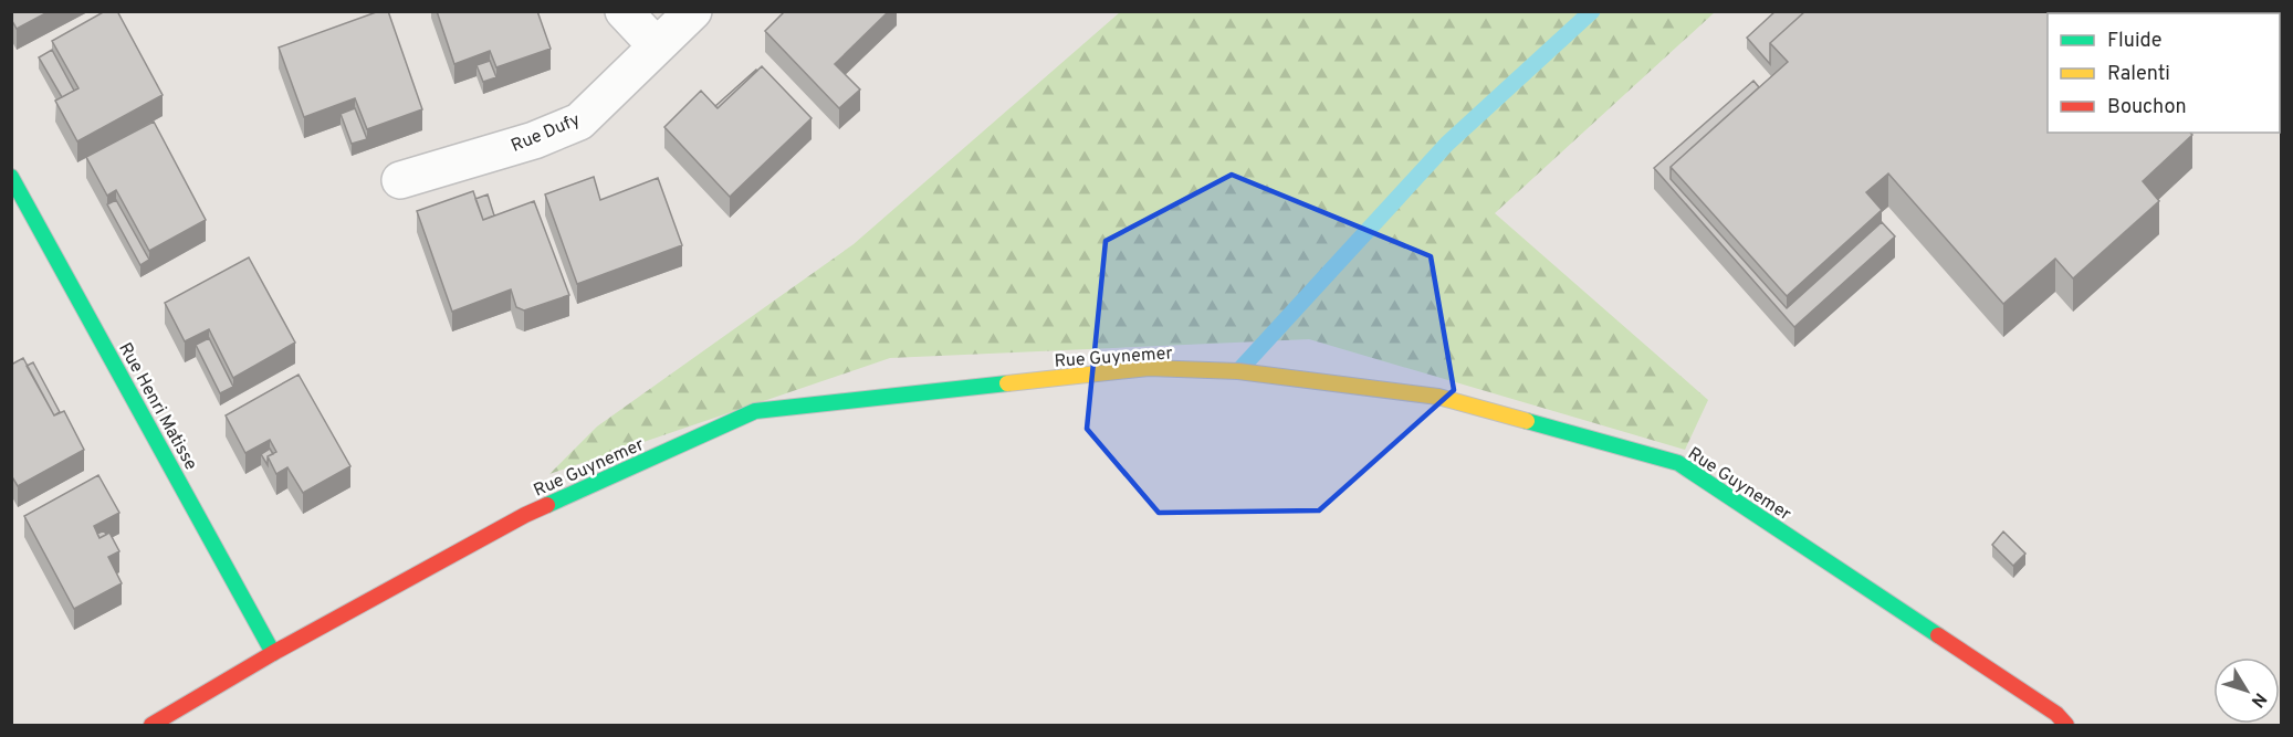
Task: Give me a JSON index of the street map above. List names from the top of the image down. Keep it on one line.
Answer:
{"streets":{"street":["Rue Dufy","Rue Guynemer","Rue Henri Matisse"]},"crossings":[["Rue Guynemer","Rue Henri Matisse"]],"legend":["Fluide","Ralenti","Bouchon"],"north":"bottom right"}
